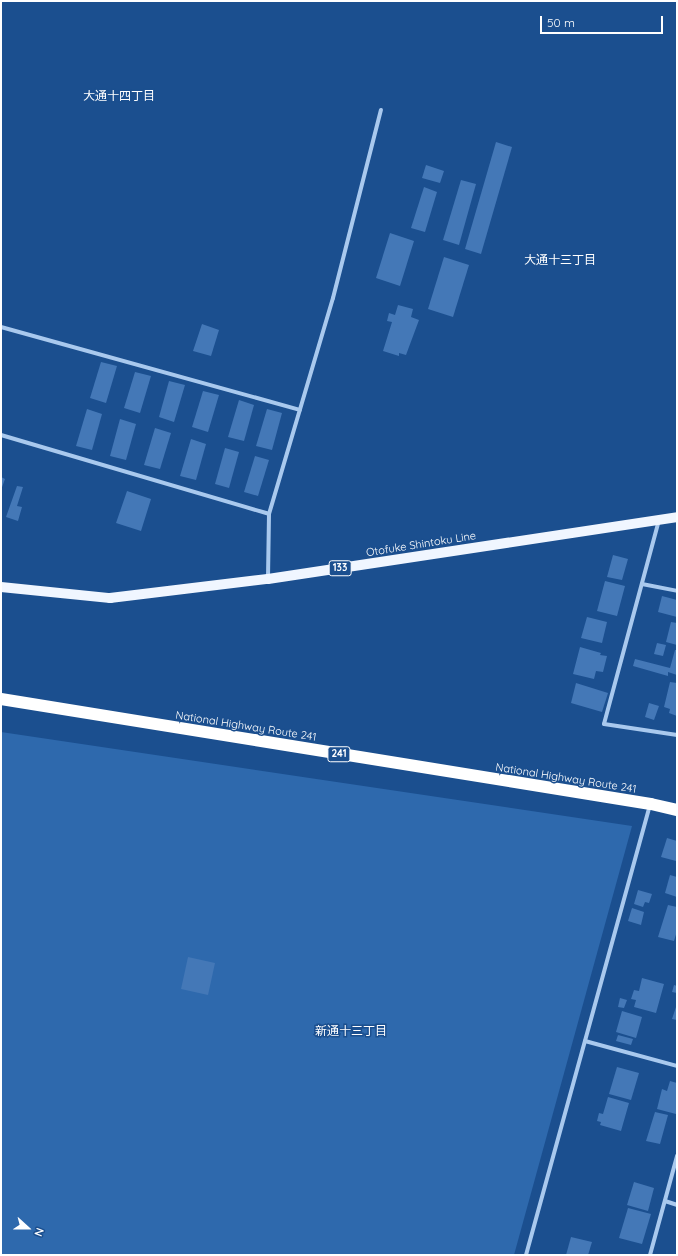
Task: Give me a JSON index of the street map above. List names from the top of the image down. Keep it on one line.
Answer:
{"streets":{"highway":["National Highway Route 241","241"],"main road":["Otofuke Shintoku Line","133"]},"districts":["大通十四丁目","大通十三丁目","新通十三丁目"],"scale_bar":"50 m","north":"right"}
